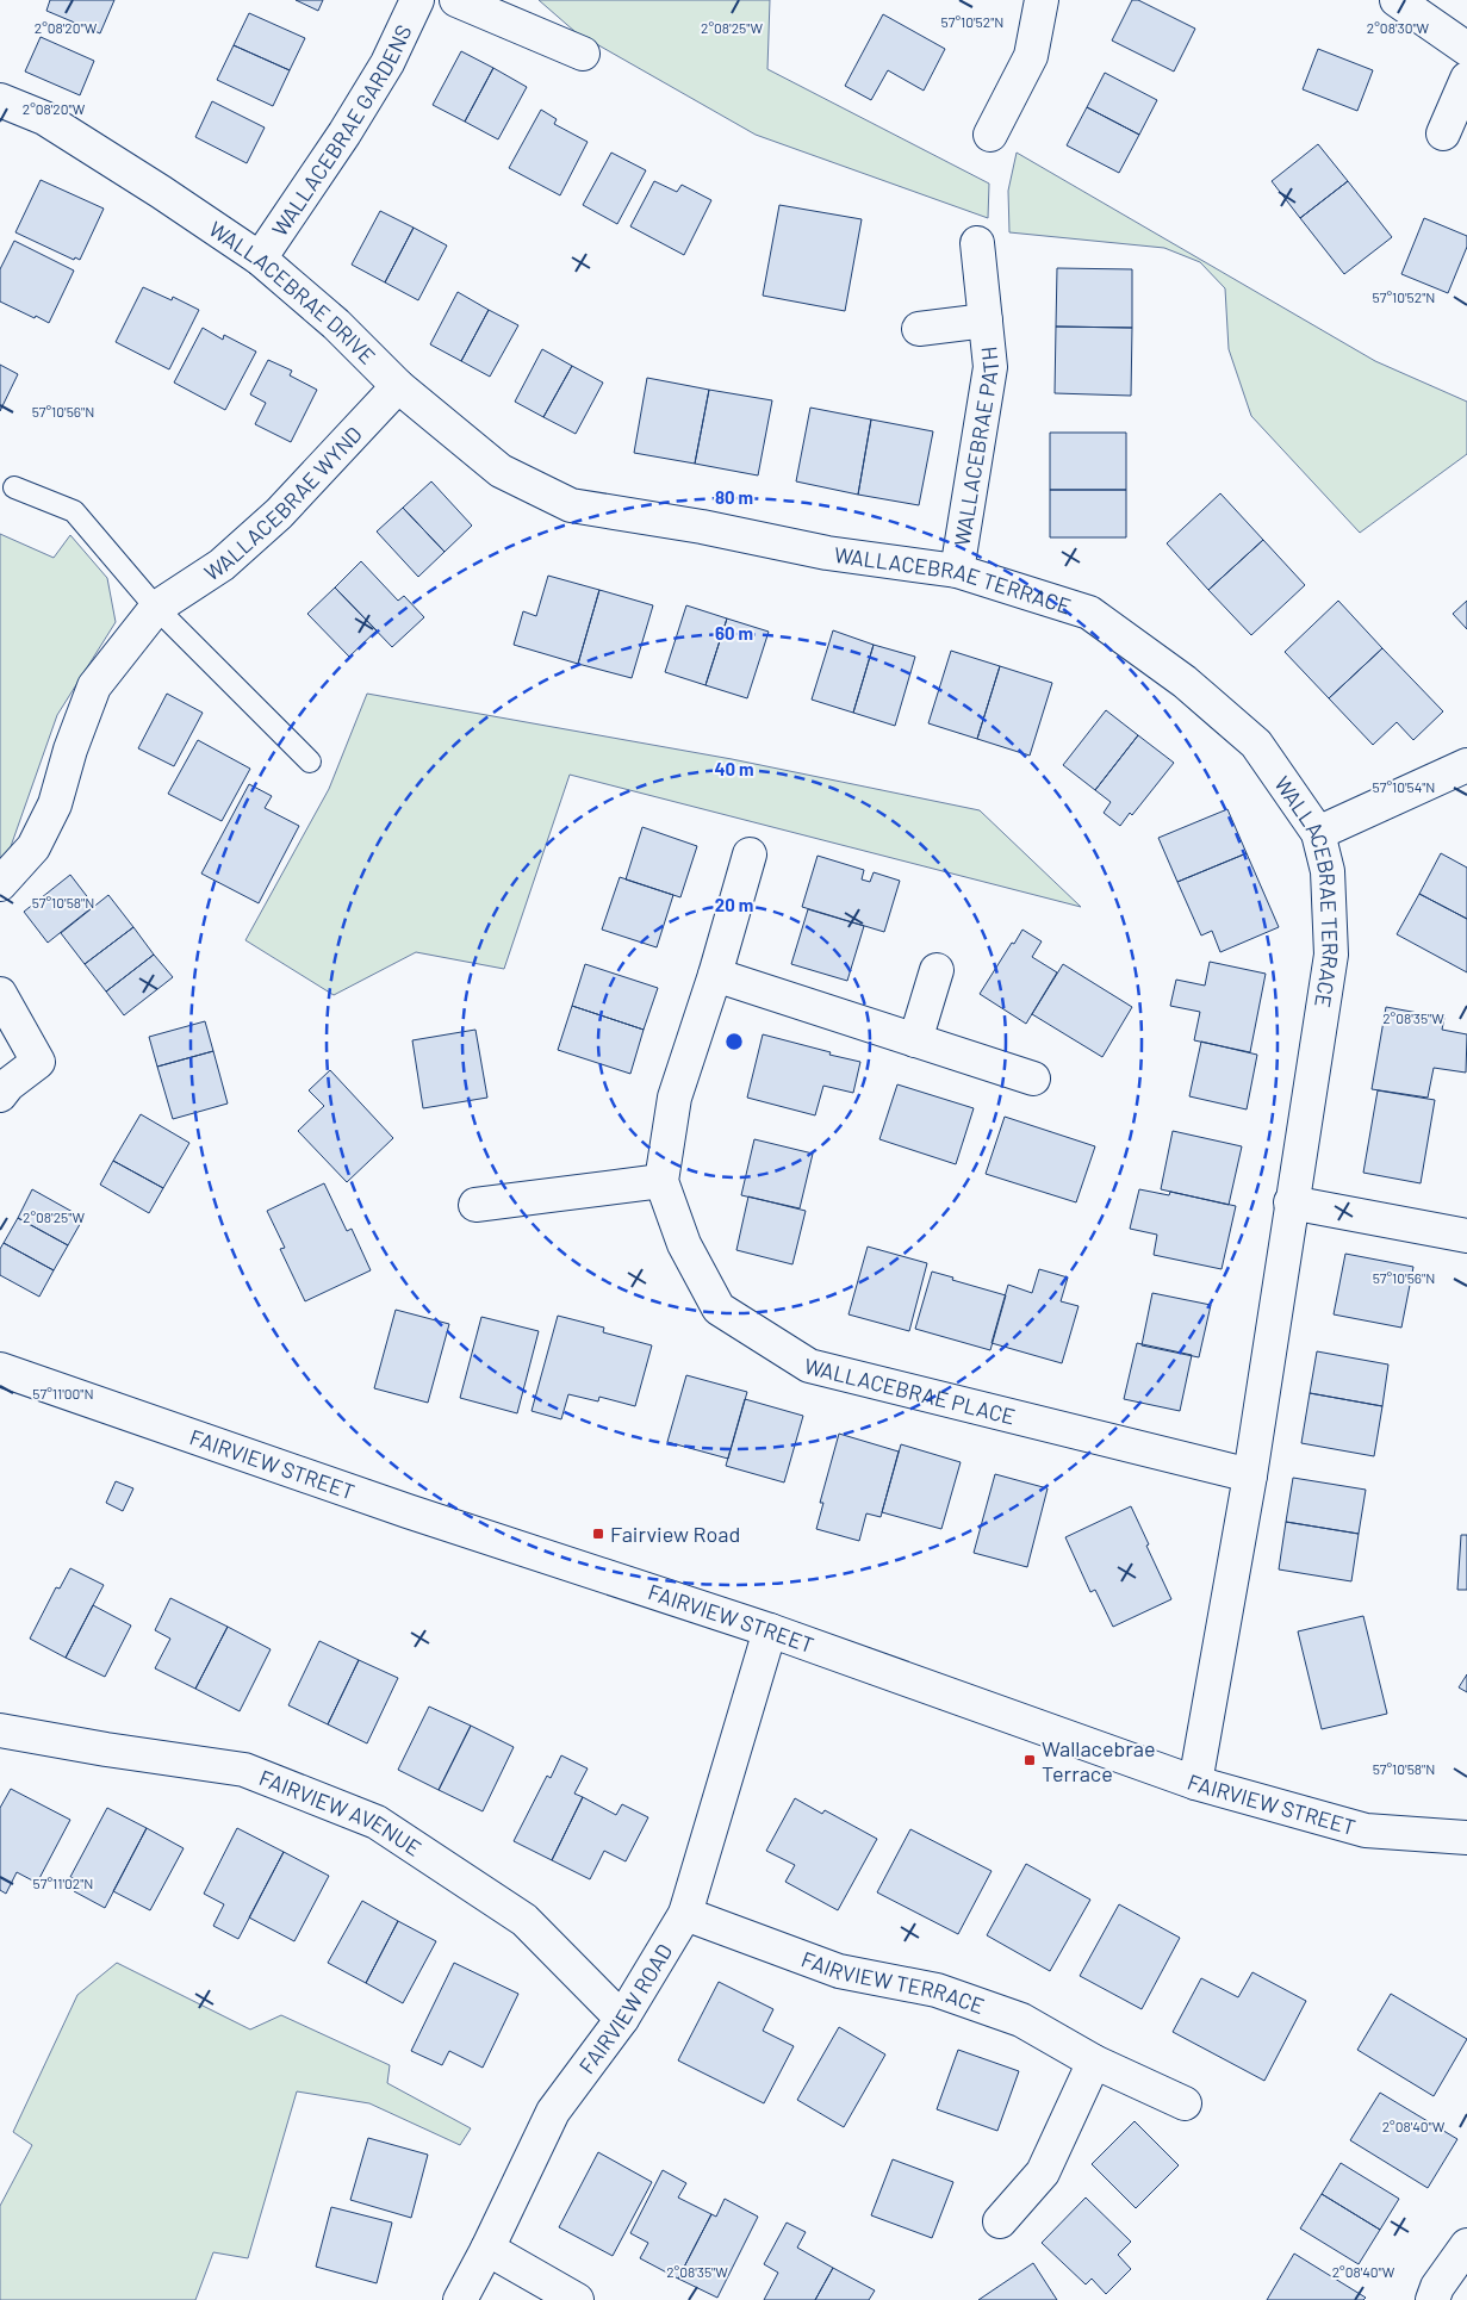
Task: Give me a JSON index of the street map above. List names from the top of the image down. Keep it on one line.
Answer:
{"streets":{"street":["WALLACEBRAE GARDENS","WALLACEBRAE DRIVE","WALLACEBRAE PATH","WALLACEBRAE WYND","WALLACEBRAE TERRACE","WALLACEBRAE PLACE","FAIRVIEW STREET","FAIRVIEW AVENUE","FAIRVIEW TERRACE","FAIRVIEW ROAD"]},"crossings":[["WALLACEBRAE GARDENS","WALLACEBRAE DRIVE"],["WALLACEBRAE DRIVE","WALLACEBRAE WYND"],["WALLACEBRAE DRIVE","WALLACEBRAE TERRACE"],["WALLACEBRAE PATH","WALLACEBRAE TERRACE"],["WALLACEBRAE TERRACE","WALLACEBRAE PLACE"],["WALLACEBRAE TERRACE","FAIRVIEW STREET"],["FAIRVIEW STREET","FAIRVIEW ROAD"],["FAIRVIEW AVENUE","FAIRVIEW ROAD"],["FAIRVIEW TERRACE","FAIRVIEW ROAD"]],"places":{"transit":["Fairview Road","Wallacebrae Terrace"]},"coordinates":["57°10'52\"N","2°08'20\"W","2°08'25\"W","2°08'30\"W","57°10'56\"N","57°10'54\"N","57°10'58\"N","2°08'35\"W","57°11'00\"N","57°11'02\"N","2°08'40\"W"],"rings":["80 m","60 m","40 m","20 m"]}
